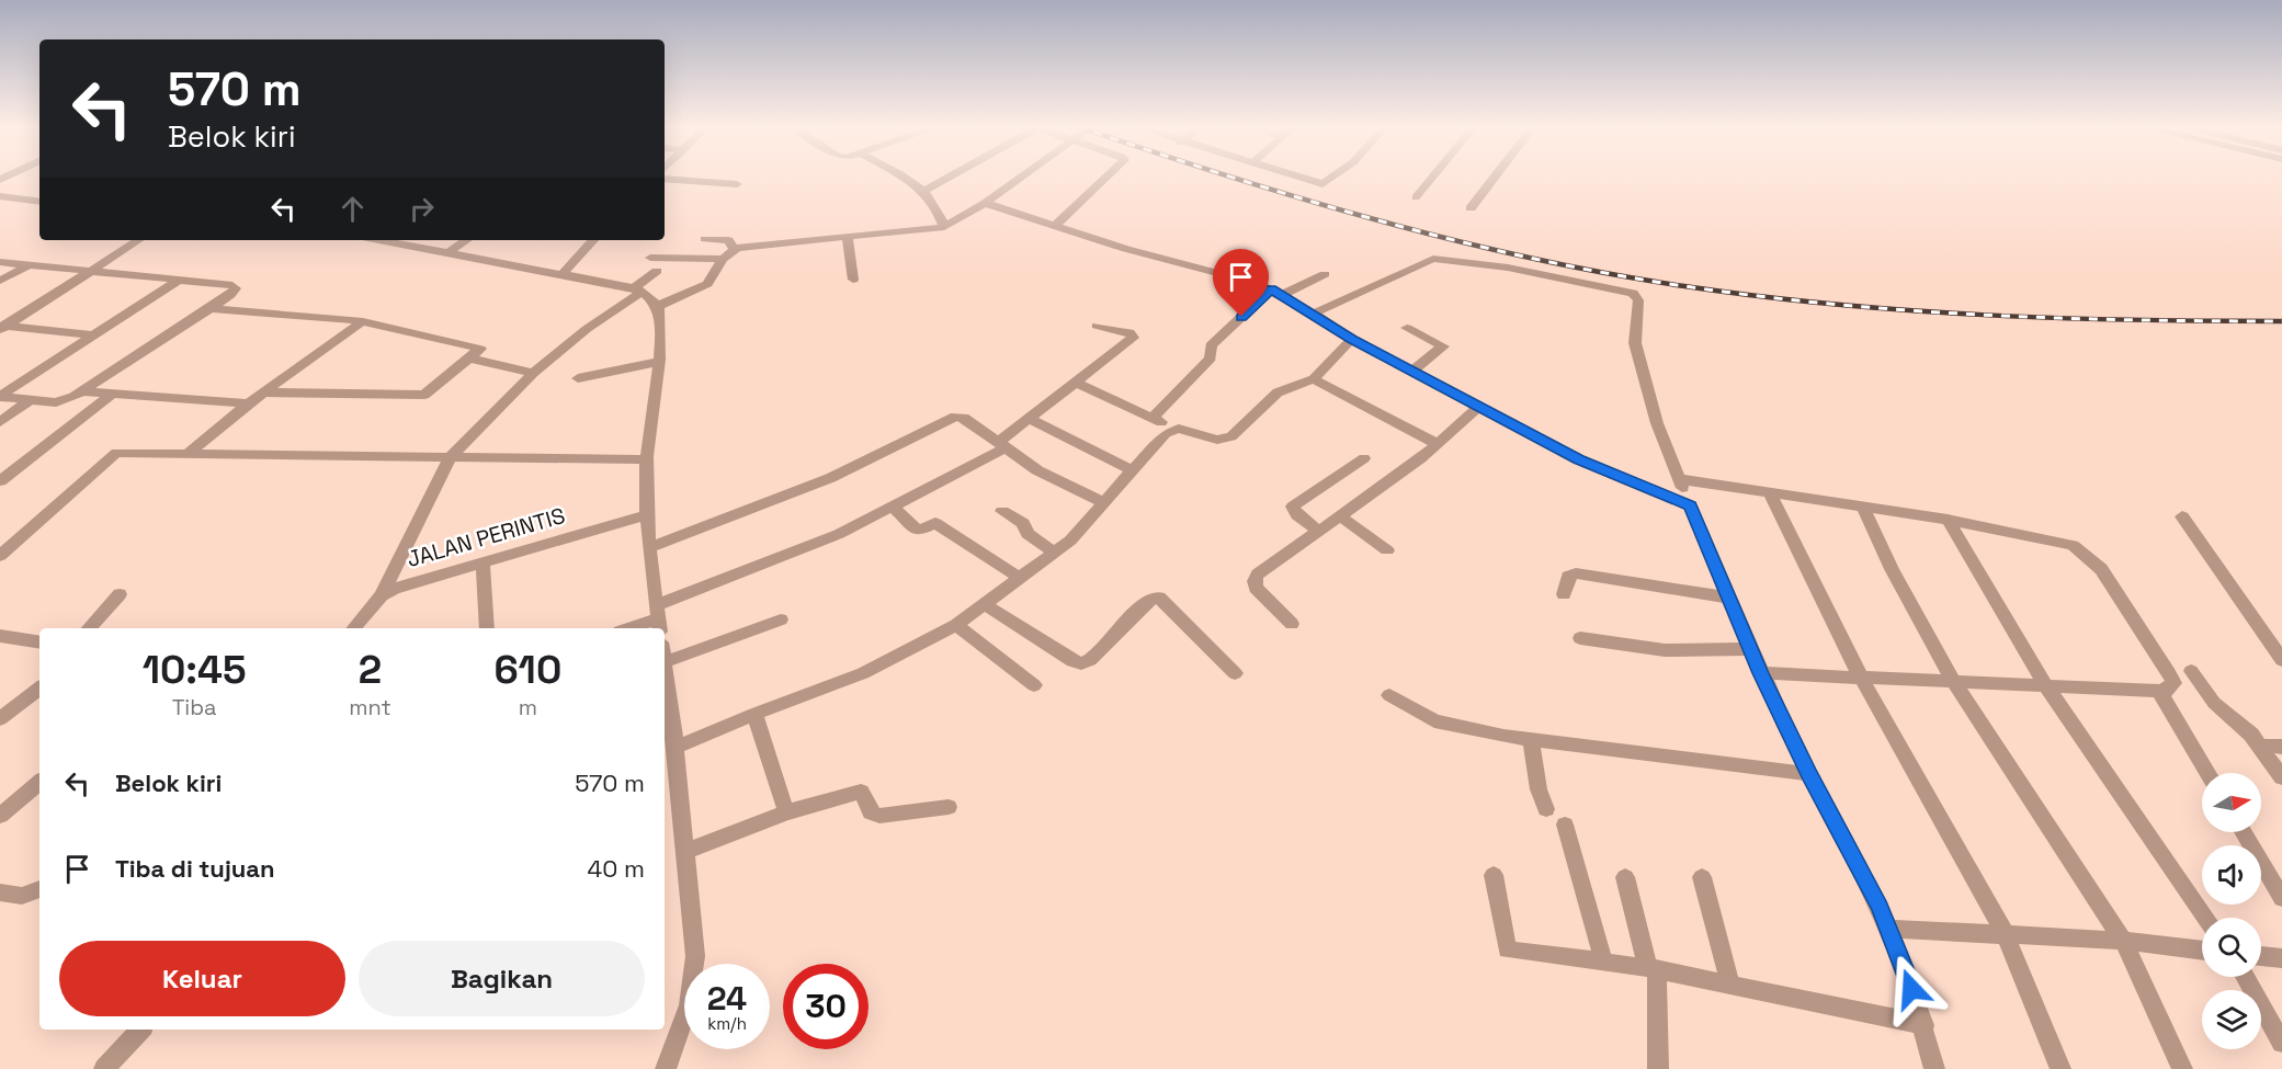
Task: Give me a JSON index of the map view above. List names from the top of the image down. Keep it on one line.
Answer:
{"streets":{"street":["JALAN PERINTIS"]},"north":"right","page":{"turn":["570 m","Belok kiri"],"eta":["10:45","Tiba","2","mnt","610","m"],"list":[{"name":"Belok kiri","value":"570 m"},{"name":"Tiba di tujuan","value":"40 m"}],"buttons":["Keluar","Bagikan"],"speed":"24 km/h","limit":"30"}}
